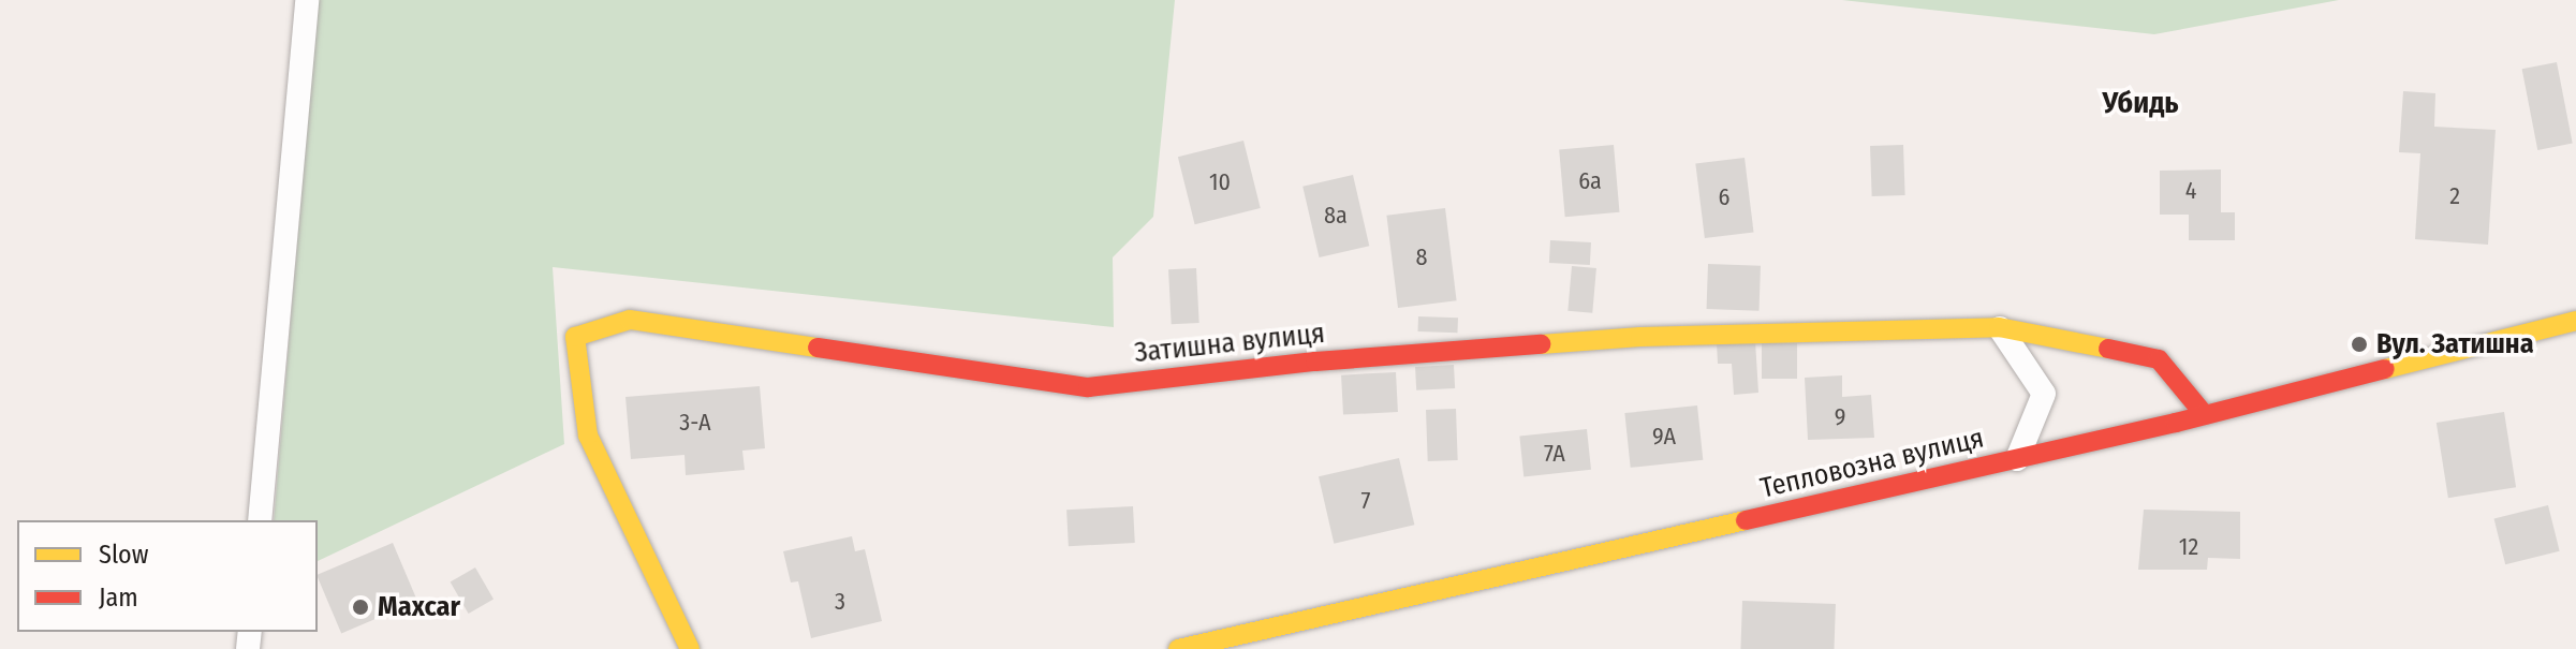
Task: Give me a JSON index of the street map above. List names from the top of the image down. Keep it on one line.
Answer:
{"streets":{"street":["Затишна вулиця","Тепловозна вулиця"]},"crossings":[["Затишна вулиця","Тепловозна вулиця"]],"districts":["Убидь"],"places":["Вул. Затишна","Maxcar"],"house_numbers":["6а","10","4","2","6","8а","8","9","3-А","9А","7А","7","12","3"],"legend":["Slow","Jam"]}
